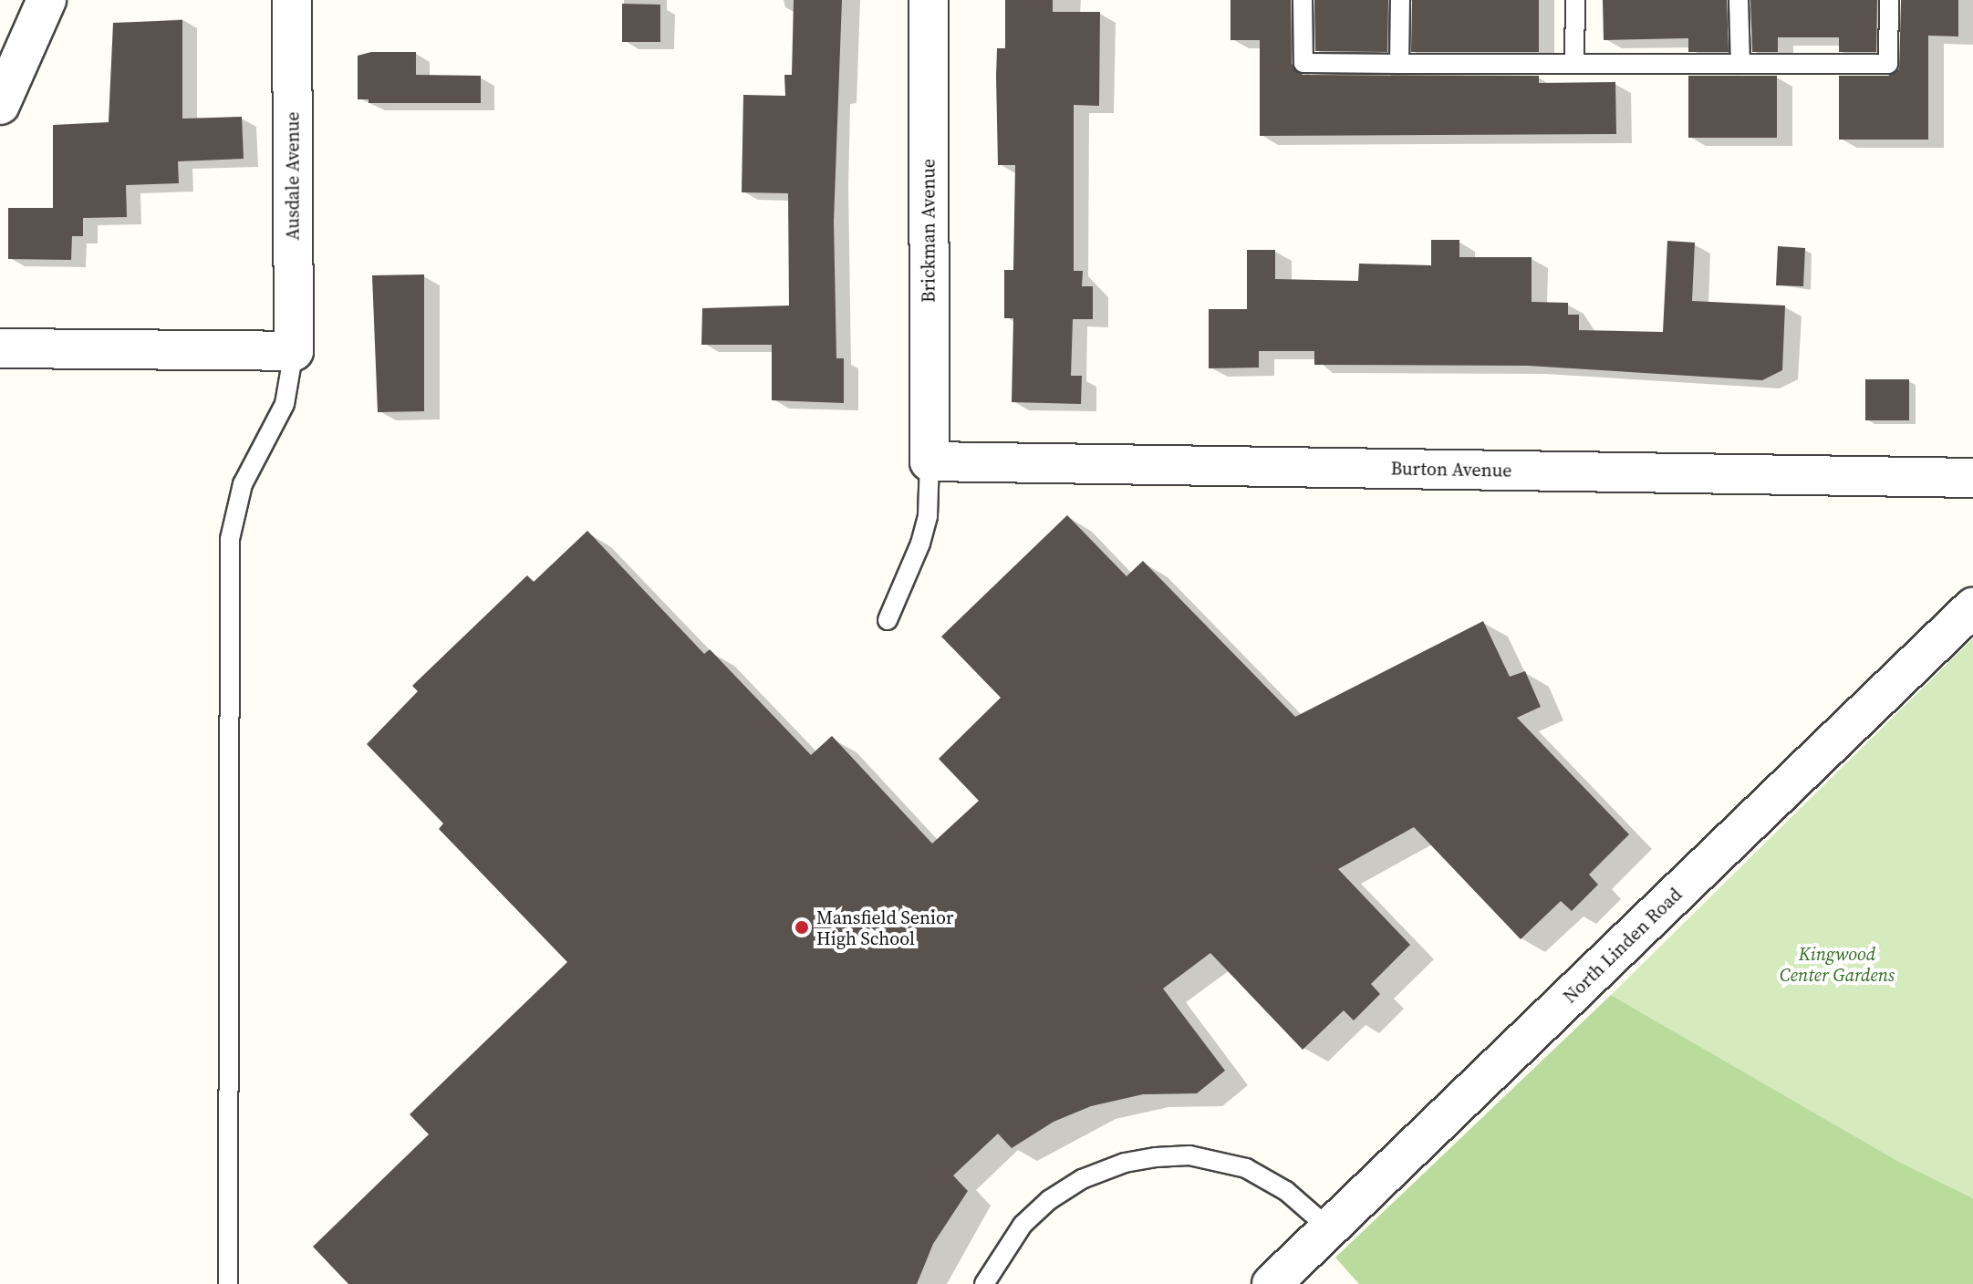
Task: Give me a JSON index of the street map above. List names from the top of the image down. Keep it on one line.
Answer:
{"streets":{"street":["Ausdale Avenue","Brickman Avenue","Burton Avenue","North Linden Road"]},"crossings":[["Brickman Avenue","Burton Avenue"]],"parks":["Kingwood Center Gardens"],"places":["Mansfield Senior High School"]}
